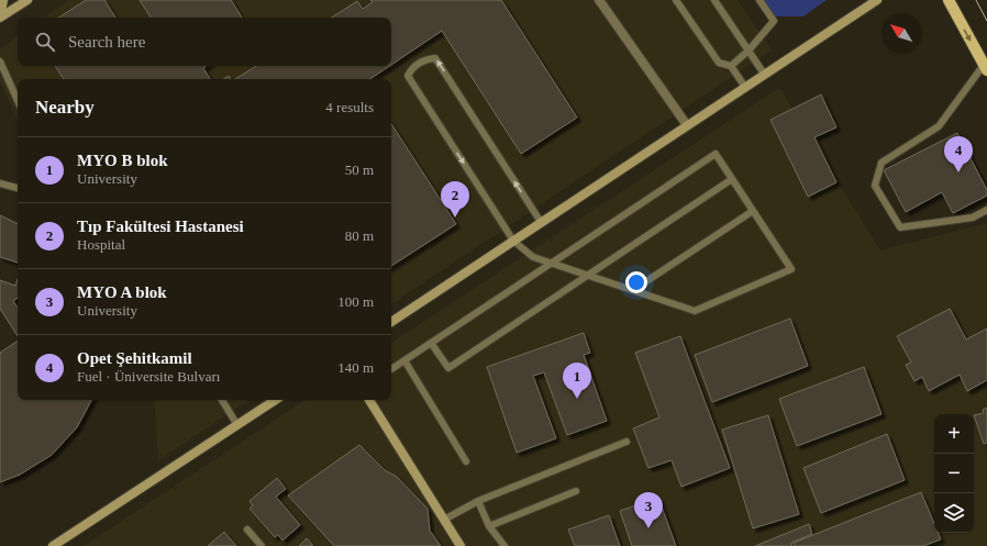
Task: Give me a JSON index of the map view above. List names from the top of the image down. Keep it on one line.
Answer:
{"north":"top left","page":{"search":"Search here","heading":["Nearby","4 results"],"pins":["4","2","1","3"],"list":[{"mark":"1","name":"MYO B blok","note":"University","value":"50 m"},{"mark":"2","name":"Tıp Fakültesi Hastanesi","note":"Hospital","value":"80 m"},{"mark":"3","name":"MYO A blok","note":"University","value":"100 m"},{"mark":"4","name":"Opet Şehitkamil","note":"Fuel · Üniversite Bulvarı","value":"140 m"}],"map_buttons":["+","−"]}}
